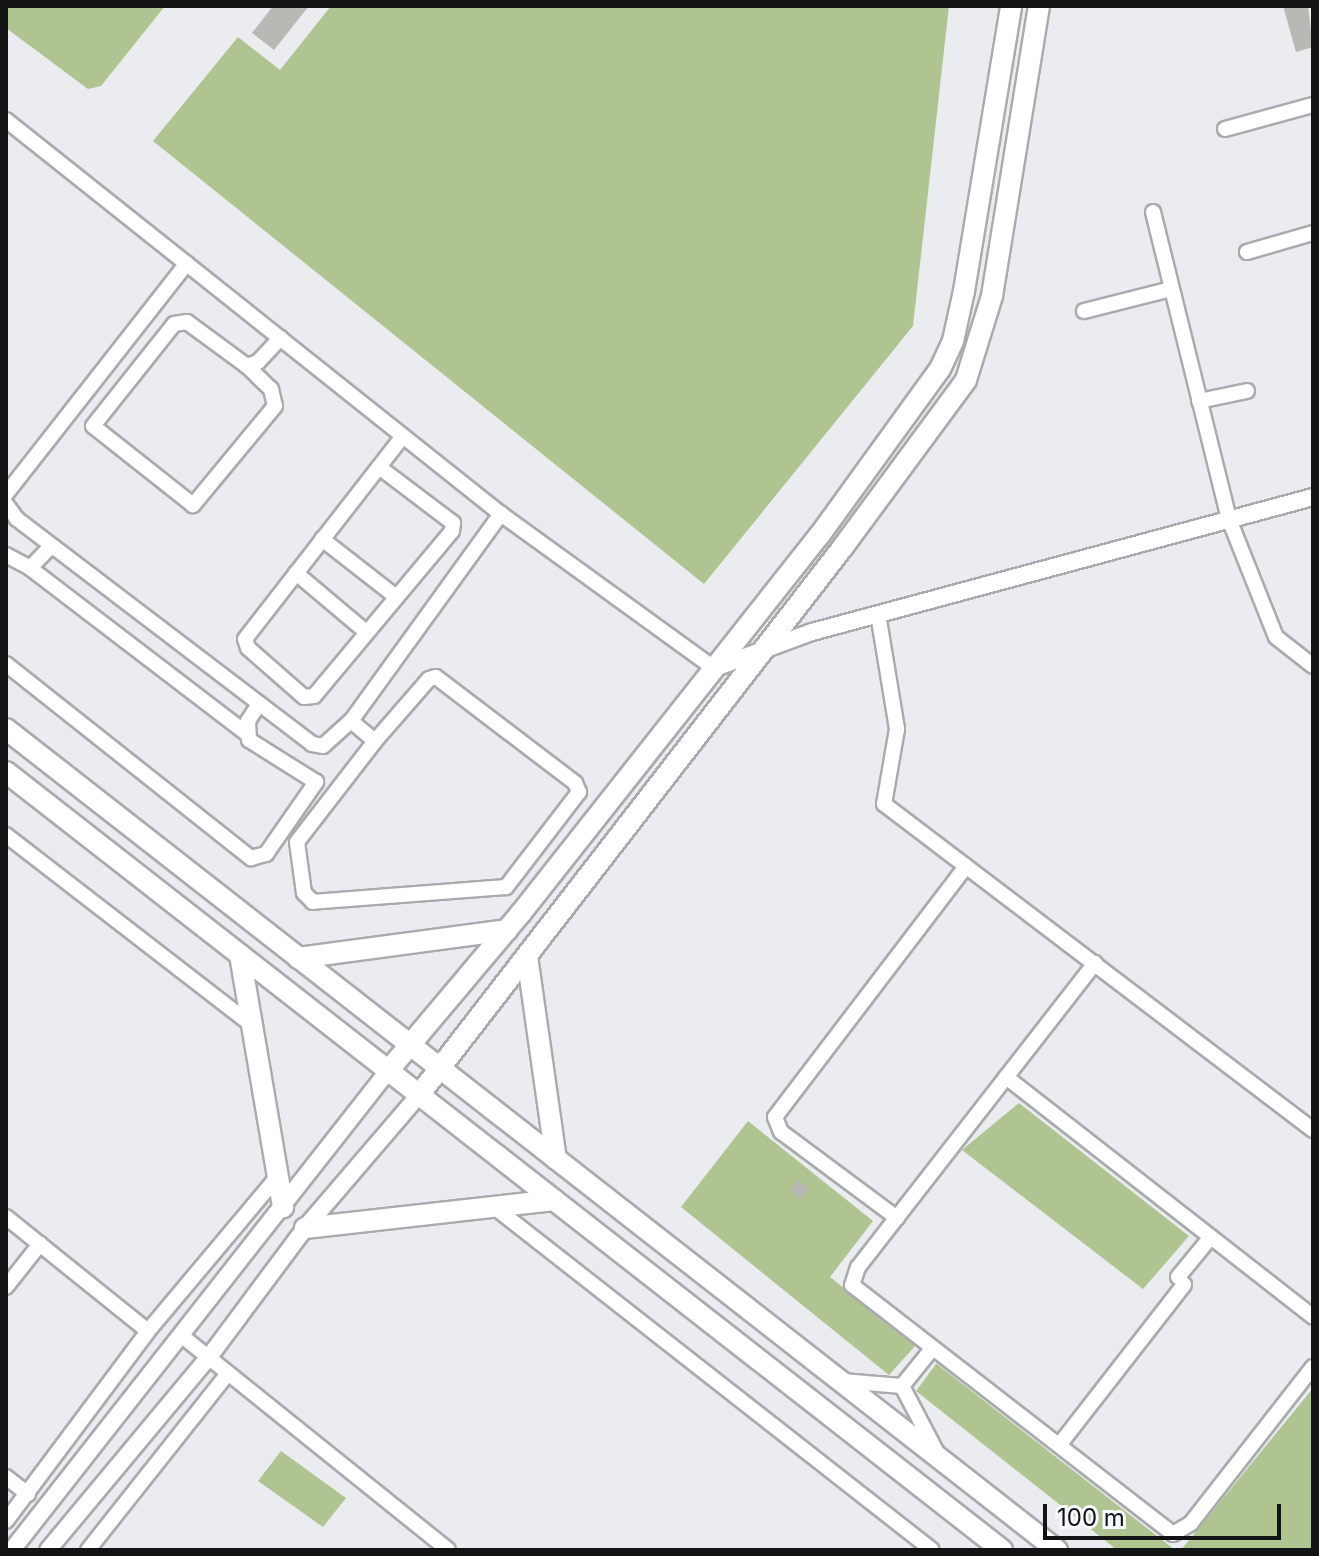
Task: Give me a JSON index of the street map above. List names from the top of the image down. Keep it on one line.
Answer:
{"scale_bar":"100 m"}
